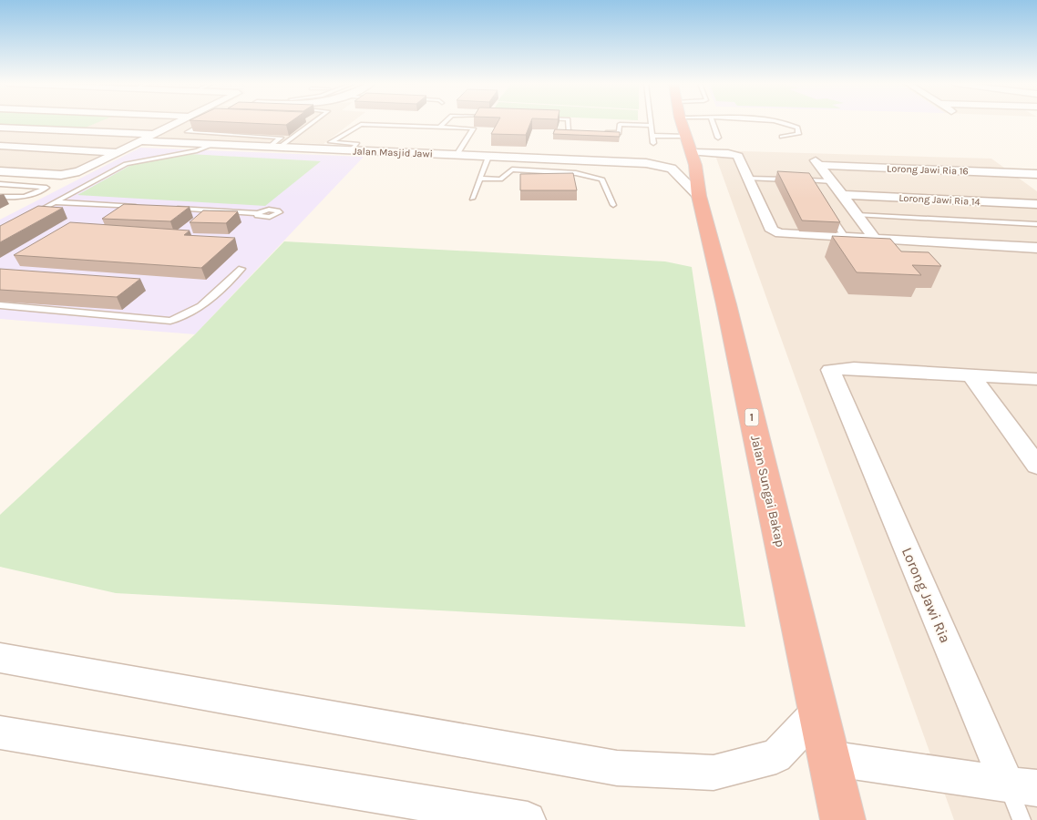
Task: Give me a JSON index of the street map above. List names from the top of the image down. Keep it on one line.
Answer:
{"streets":{"highway":["1","Jalan Sungai Bakap"],"street":["Jalan Masjid Jawi","Lorong Jawi Ria 16","Lorong Jawi Ria 14","Lorong Jawi Ria"]},"crossings":[["Jalan Masjid Jawi","Jalan Sungai Bakap"]]}
